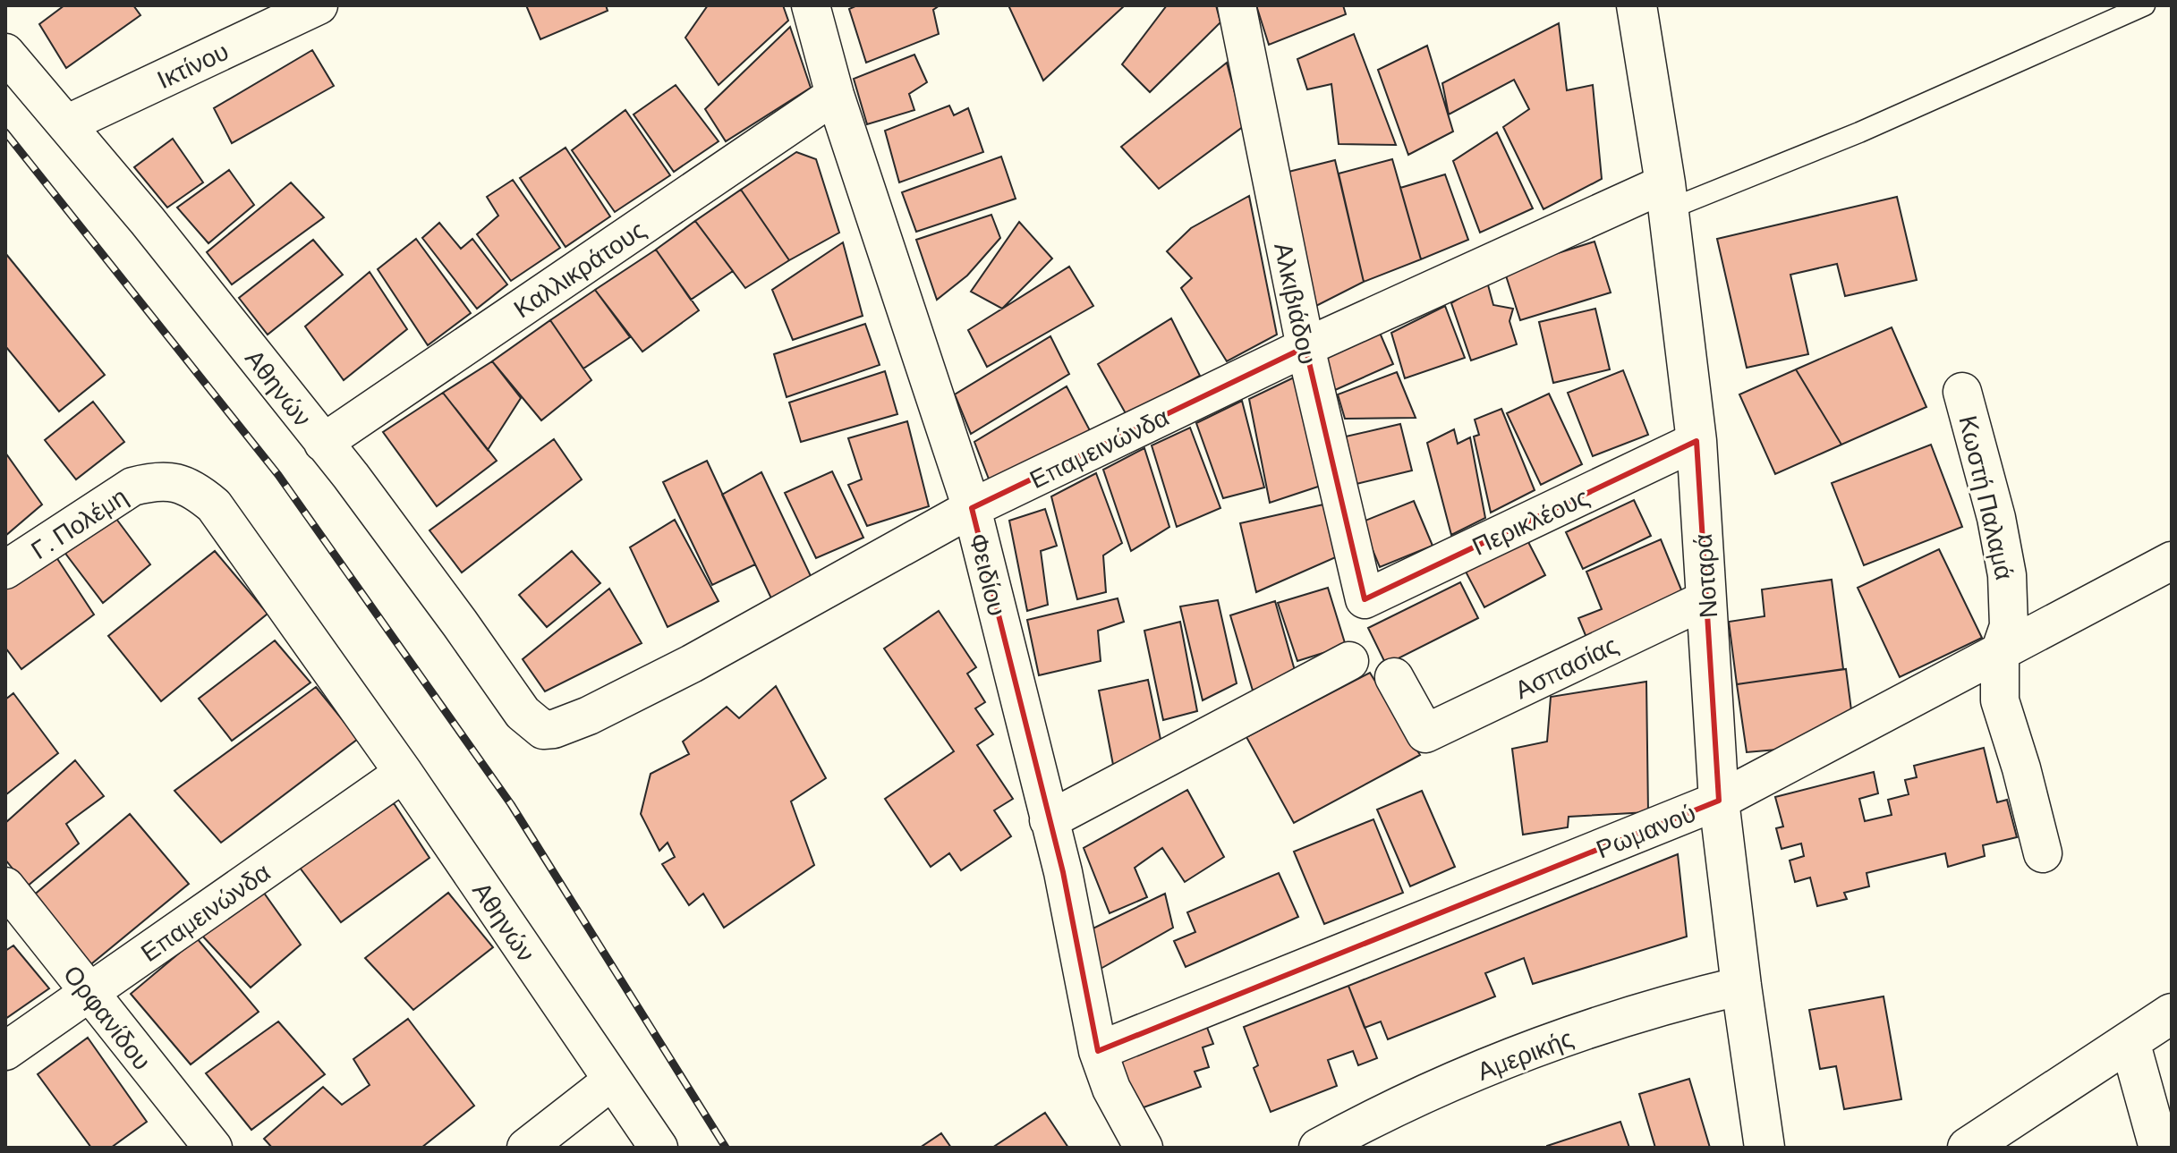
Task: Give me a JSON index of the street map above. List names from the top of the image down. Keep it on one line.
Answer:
{"streets":{"main road":["Νοταρά"],"street":["Ικτίνου","Καλλικράτους","Αλκιβιάδου","Αθηνών","Επαμεινώνδα","Κωστή Παλαμά","Περικλέους","Γ. Πολέμη","Φειδίου","Ασπασίας","Ρωμανού","Ορφανίδου","Αμερικής"]},"crossings":[["Ικτίνου","Αθηνών"],["Καλλικράτους","Αθηνών"],["Καλλικράτους","Φειδίου"],["Αλκιβιάδου","Επαμεινώνδα"],["Αλκιβιάδου","Περικλέους"],["Αθηνών","Επαμεινώνδα"],["Αθηνών","Γ. Πολέμη"],["Επαμεινώνδα","Φειδίου"],["Επαμεινώνδα","Νοταρά"],["Επαμεινώνδα","Ορφανίδου"],["Κωστή Παλαμά","Ρωμανού"],["Περικλέους","Νοταρά"],["Φειδίου","Ρωμανού"],["Νοταρά","Ασπασίας"],["Νοταρά","Ρωμανού"],["Νοταρά","Αμερικής"]]}
